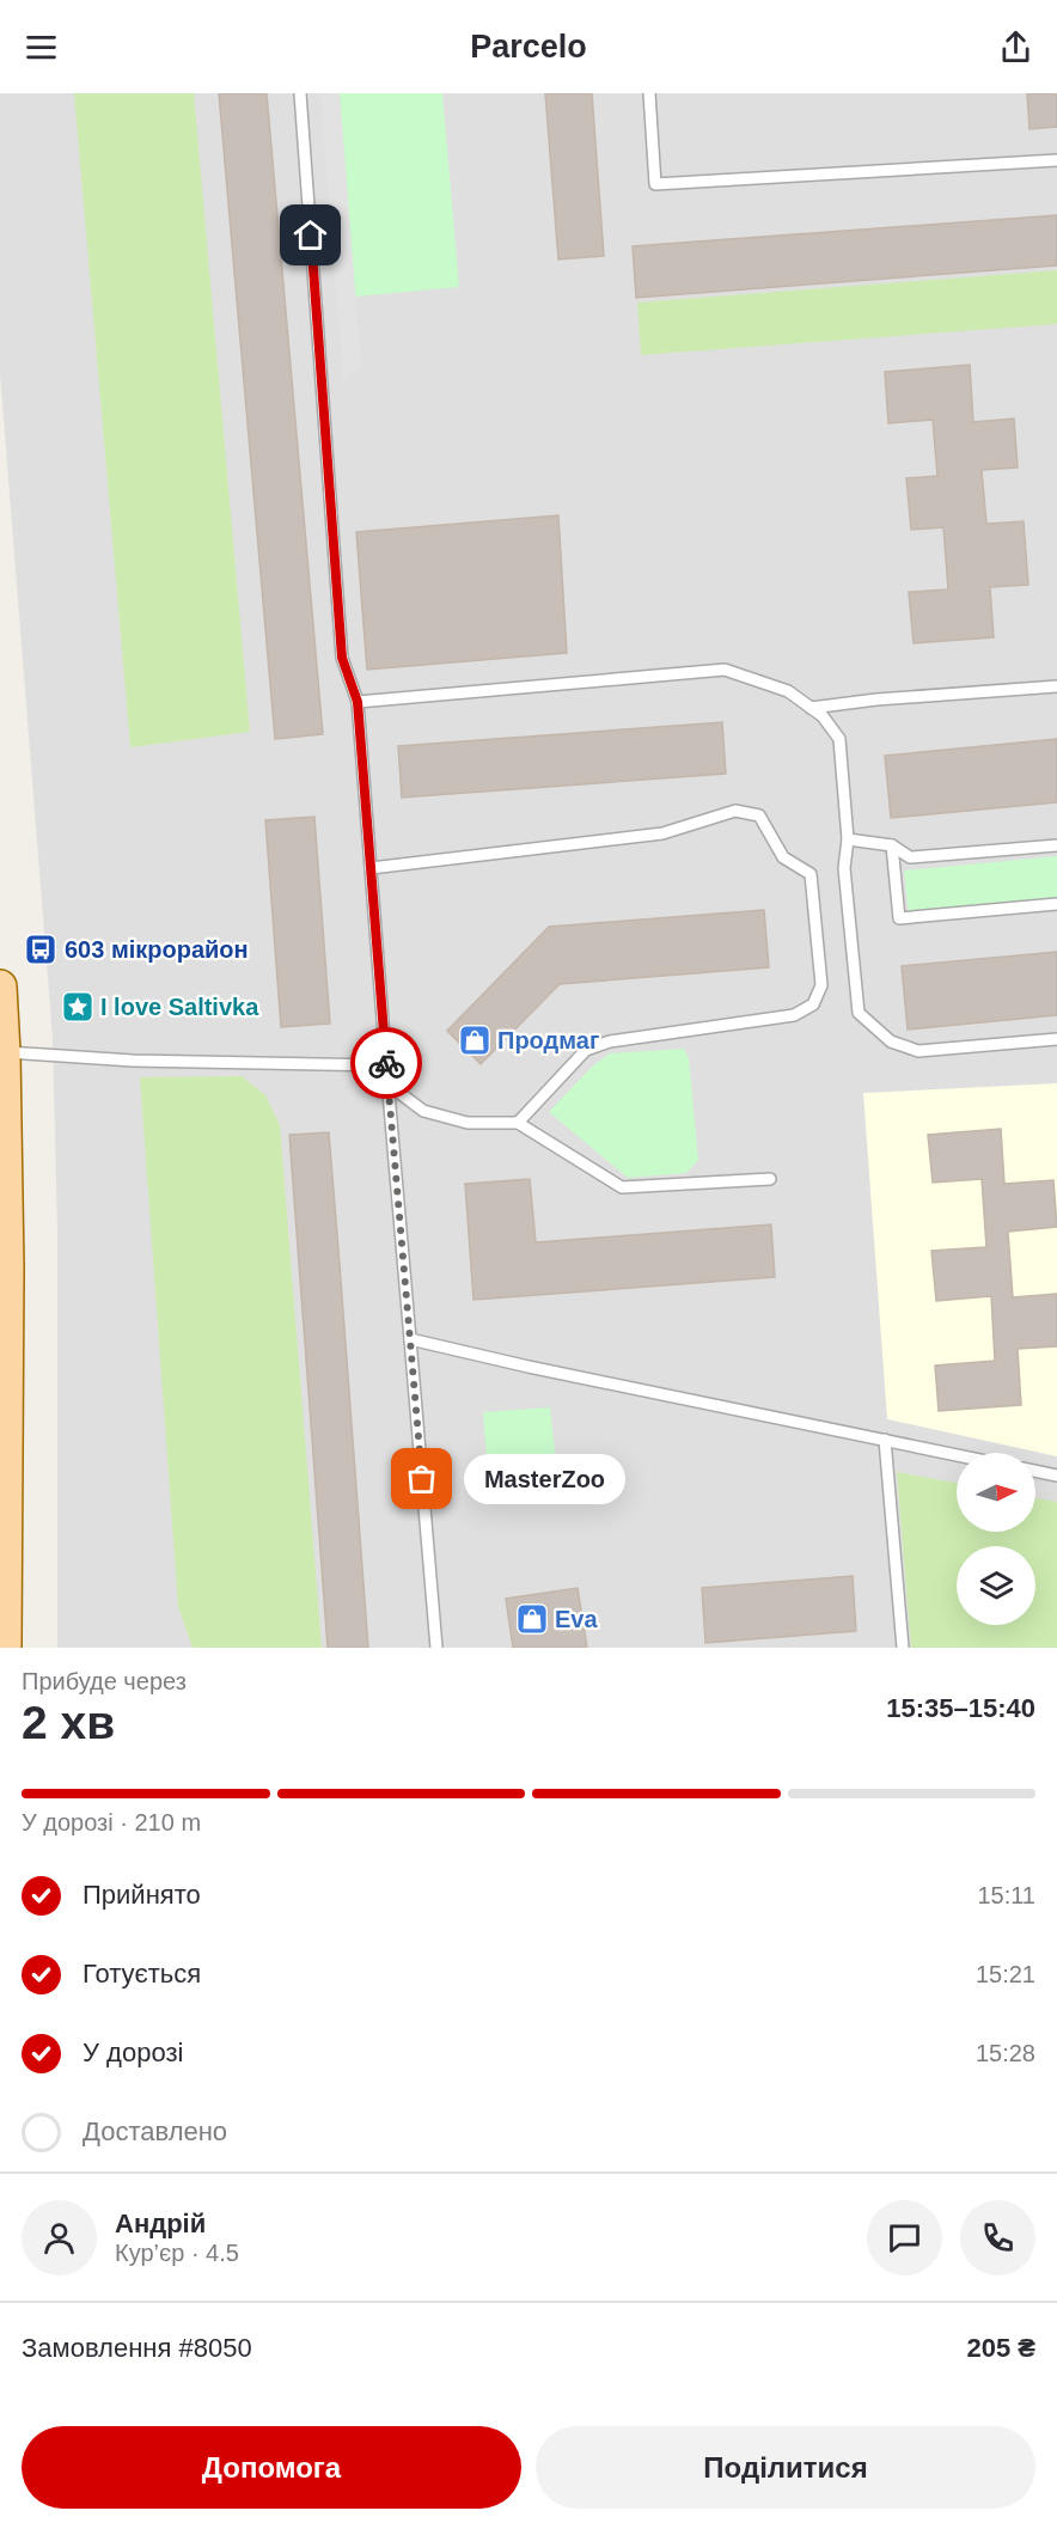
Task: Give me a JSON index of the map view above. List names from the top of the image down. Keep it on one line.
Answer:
{"places":{"bus stop":["603 мікрорайон"],"place":["I love Saltivka"],"shop":["Продмаг","Eva"],"other":["MasterZoo"]},"north":"right","page":{"header":"Parcelo","bubble":"MasterZoo","heading":["2 хв","Прибуде через","15:35–15:40"],"panel":["Андрій","Кур’єр · 4.5","Замовлення #8050","205 ₴"],"bar":"У дорозі · 210 m","list":[["Прийнято","15:11"],["Готується","15:21"],["У дорозі","15:28"],"Доставлено"],"buttons":["Допомога","Поділитися"]}}
